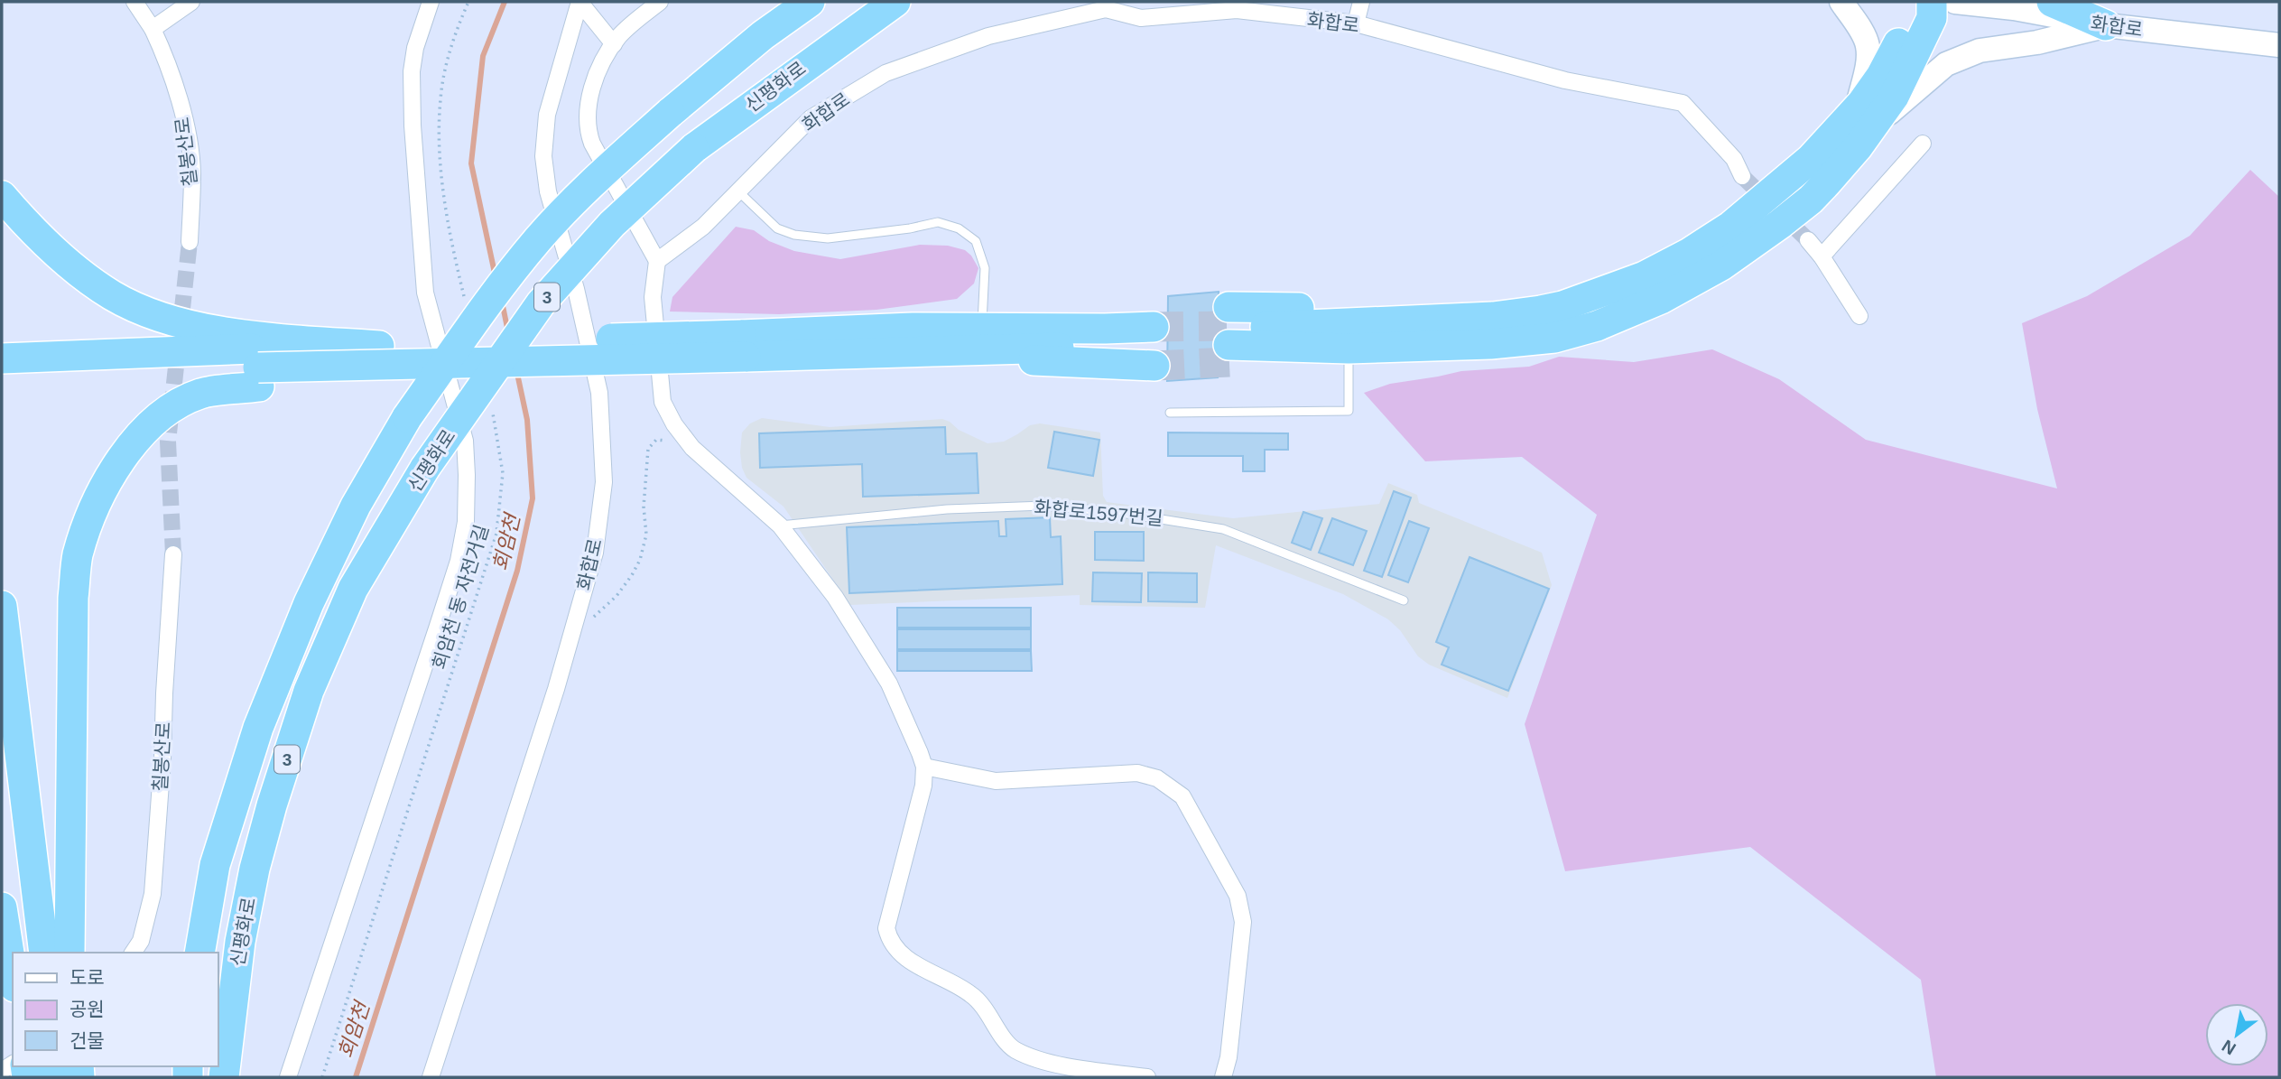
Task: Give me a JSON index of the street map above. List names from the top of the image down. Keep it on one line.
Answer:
{"streets":{"highway":["신평화로","3"],"main road":["화합로"],"street":["칠봉산로"],"lane":["화합로1597번길"],"path":["회암천 동 자전거길"]},"water":["회암천"],"legend":["도로","공원","건물"],"north":"bottom left"}
